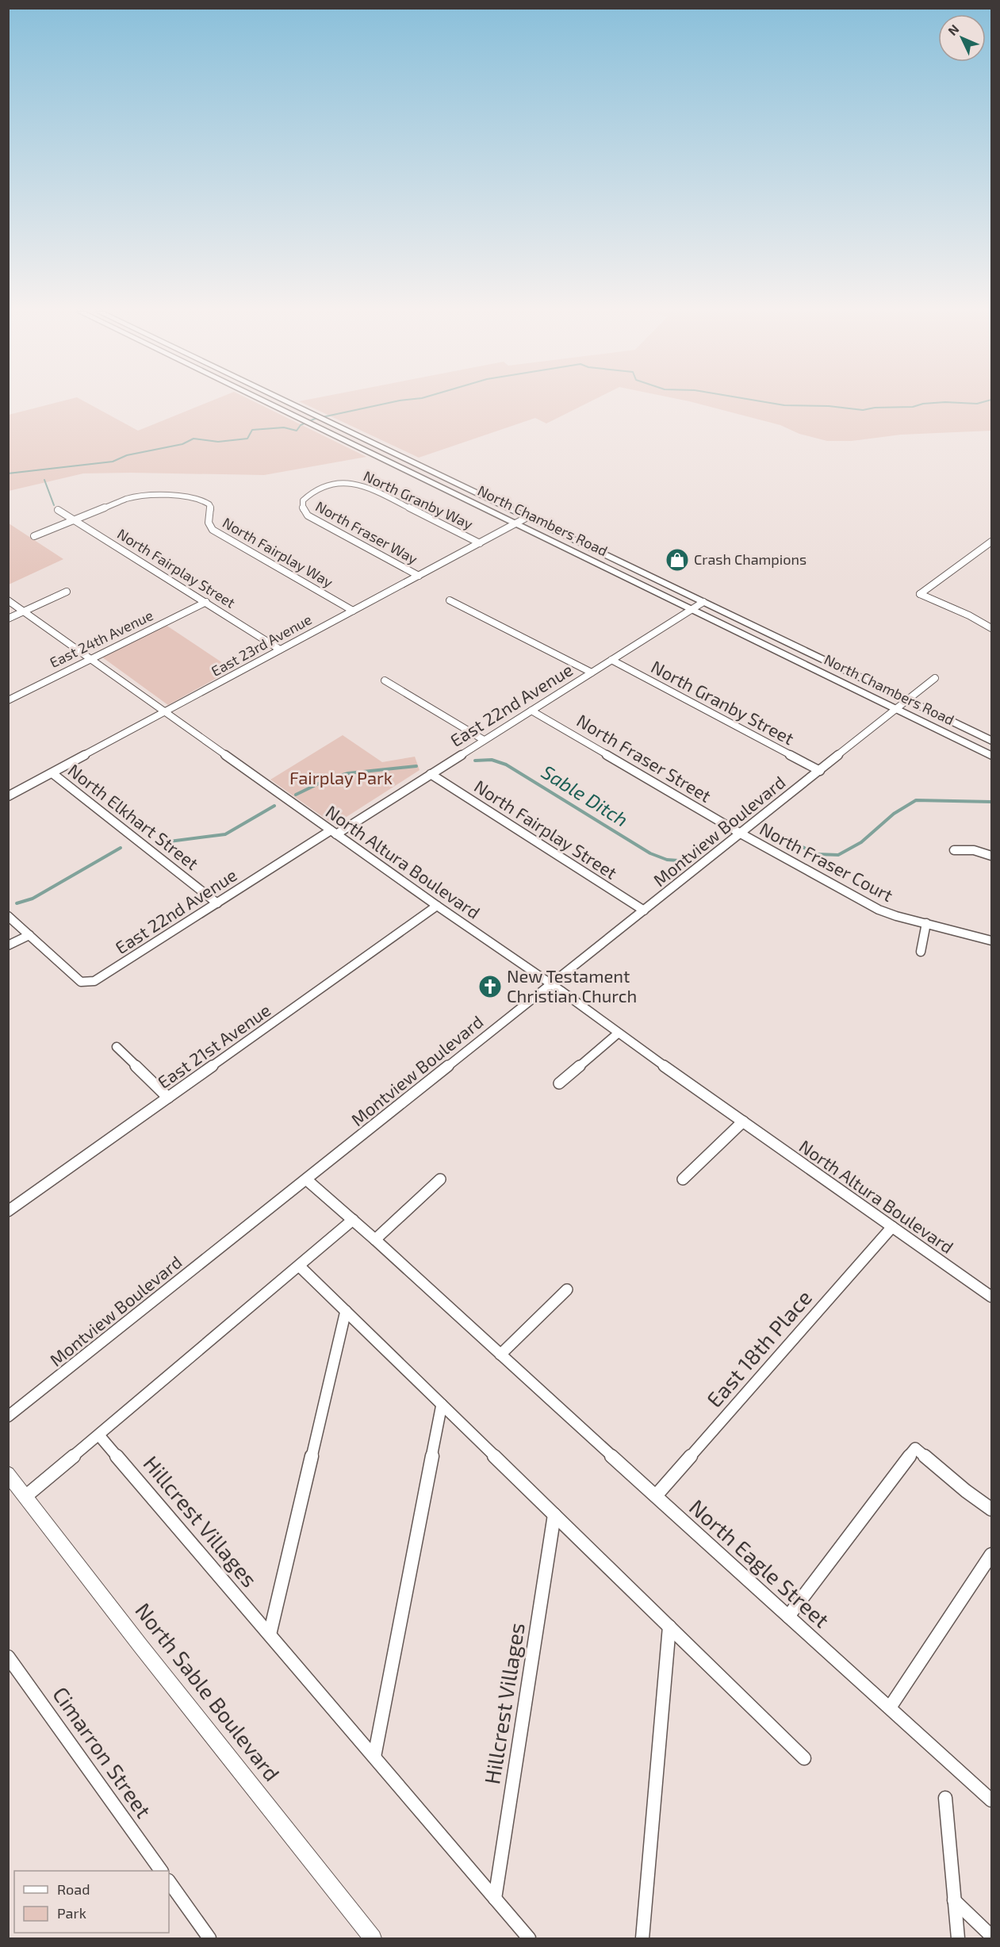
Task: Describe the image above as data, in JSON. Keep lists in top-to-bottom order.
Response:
{
  "streets": {
    "main road": ["North Chambers Road"],
    "street": [
      "North Granby Way",
      "North Fraser Way",
      "North Fairplay Way",
      "North Fairplay Street",
      "East 24th Avenue",
      "East 23rd Avenue",
      "North Granby Street",
      "East 22nd Avenue",
      "North Fraser Street",
      "North Elkhart Street",
      "Montview Boulevard",
      "North Altura Boulevard",
      "North Fraser Court",
      "East 21st Avenue",
      "East 18th Place",
      "Hillcrest Villages",
      "North Eagle Street",
      "North Sable Boulevard",
      "Cimarron Street"
    ]
  },
  "crossings": [
    ["North Granby Way", "North Fraser Way"],
    ["North Granby Way", "East 23rd Avenue"],
    ["North Chambers Road", "East 23rd Avenue"],
    ["North Chambers Road", "East 22nd Avenue"],
    ["North Chambers Road", "Montview Boulevard"],
    ["North Fraser Way", "East 23rd Avenue"],
    ["North Fairplay Way", "East 23rd Avenue"],
    ["North Fairplay Street", "East 24th Avenue"],
    ["North Fairplay Street", "East 23rd Avenue"],
    ["North Fairplay Street", "East 22nd Avenue"],
    ["North Fairplay Street", "Montview Boulevard"],
    ["East 24th Avenue", "North Altura Boulevard"],
    ["East 23rd Avenue", "North Elkhart Street"],
    ["East 23rd Avenue", "North Altura Boulevard"],
    ["North Granby Street", "East 22nd Avenue"],
    ["North Granby Street", "Montview Boulevard"],
    ["East 22nd Avenue", "North Fraser Street"],
    ["East 22nd Avenue", "North Elkhart Street"],
    ["East 22nd Avenue", "North Altura Boulevard"],
    ["North Fraser Street", "Montview Boulevard"],
    ["North Fraser Street", "North Fraser Court"],
    ["Montview Boulevard", "North Altura Boulevard"],
    ["Montview Boulevard", "North Fraser Court"],
    ["Montview Boulevard", "North Eagle Street"],
    ["North Altura Boulevard", "East 21st Avenue"],
    ["North Altura Boulevard", "East 18th Place"],
    ["East 18th Place", "North Eagle Street"]
  ],
  "water": ["Sable Ditch"],
  "parks": ["Fairplay Park"],
  "places": {
    "shop": ["Crash Champions"],
    "church": ["New Testament Christian Church"]
  },
  "legend": ["Road", "Park"],
  "north": "top left"
}
